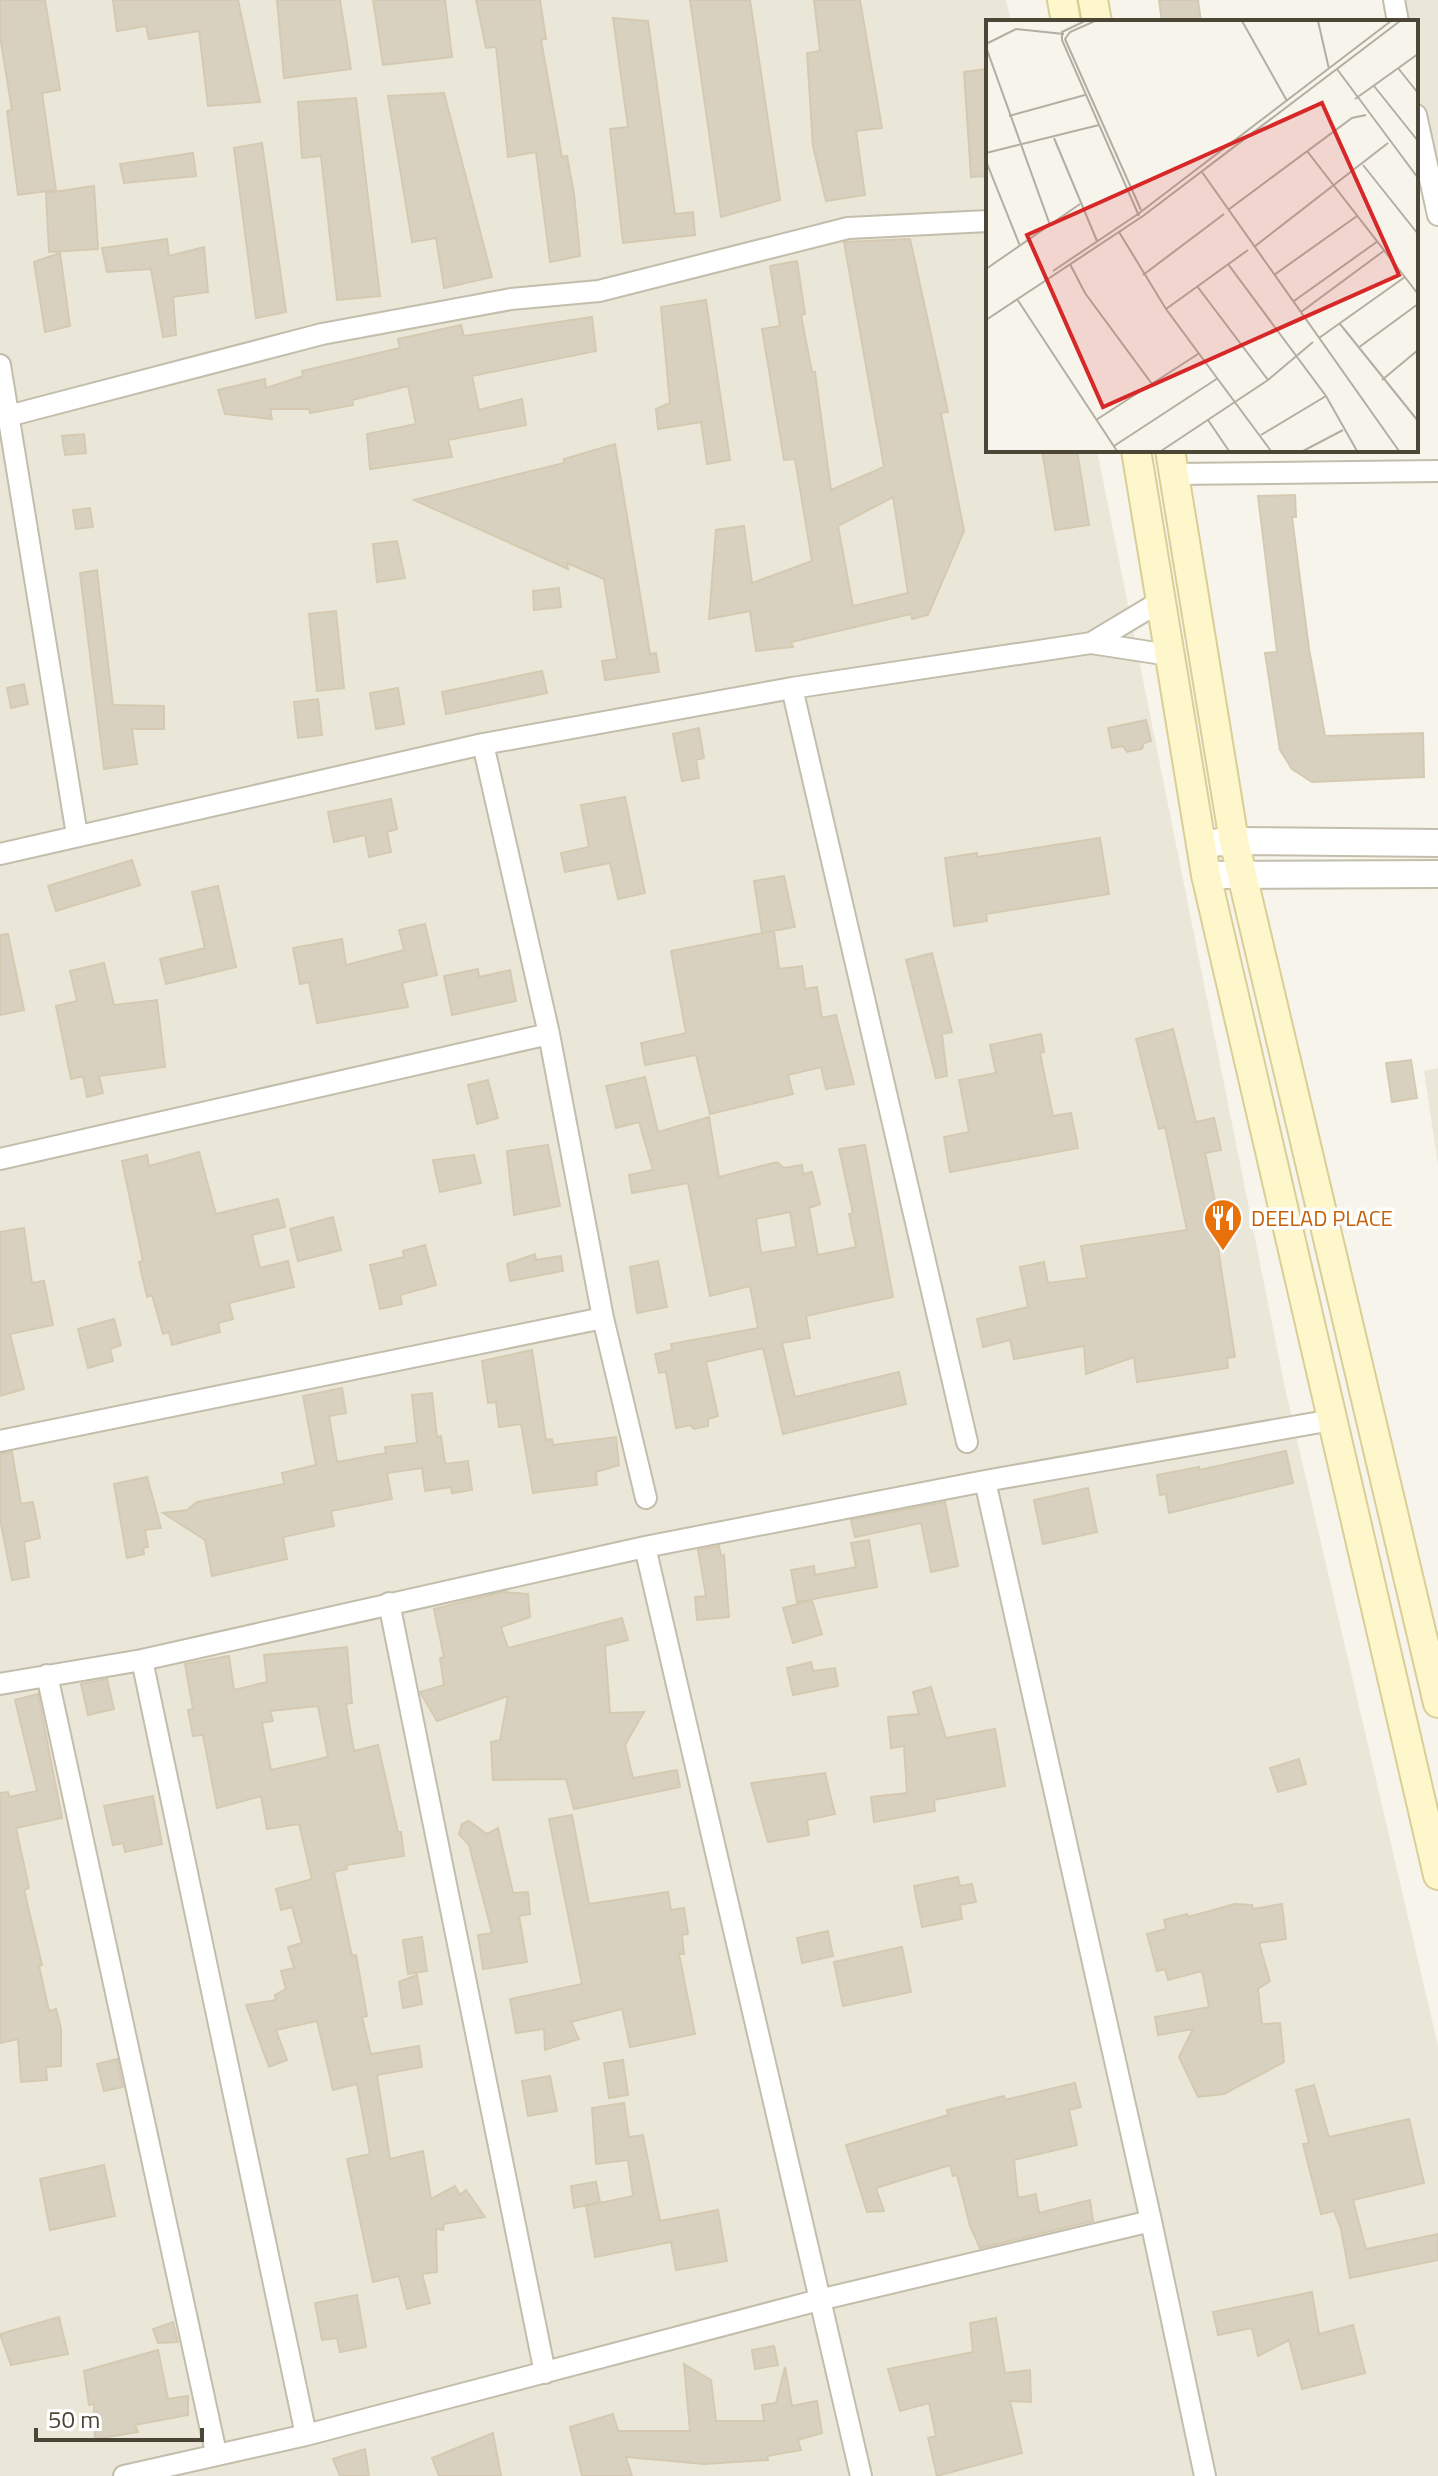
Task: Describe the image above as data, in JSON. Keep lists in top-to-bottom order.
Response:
{
  "places": {
    "restaurant": ["DEELAD PLACE"]
  },
  "scale_bar": "50 m"
}
